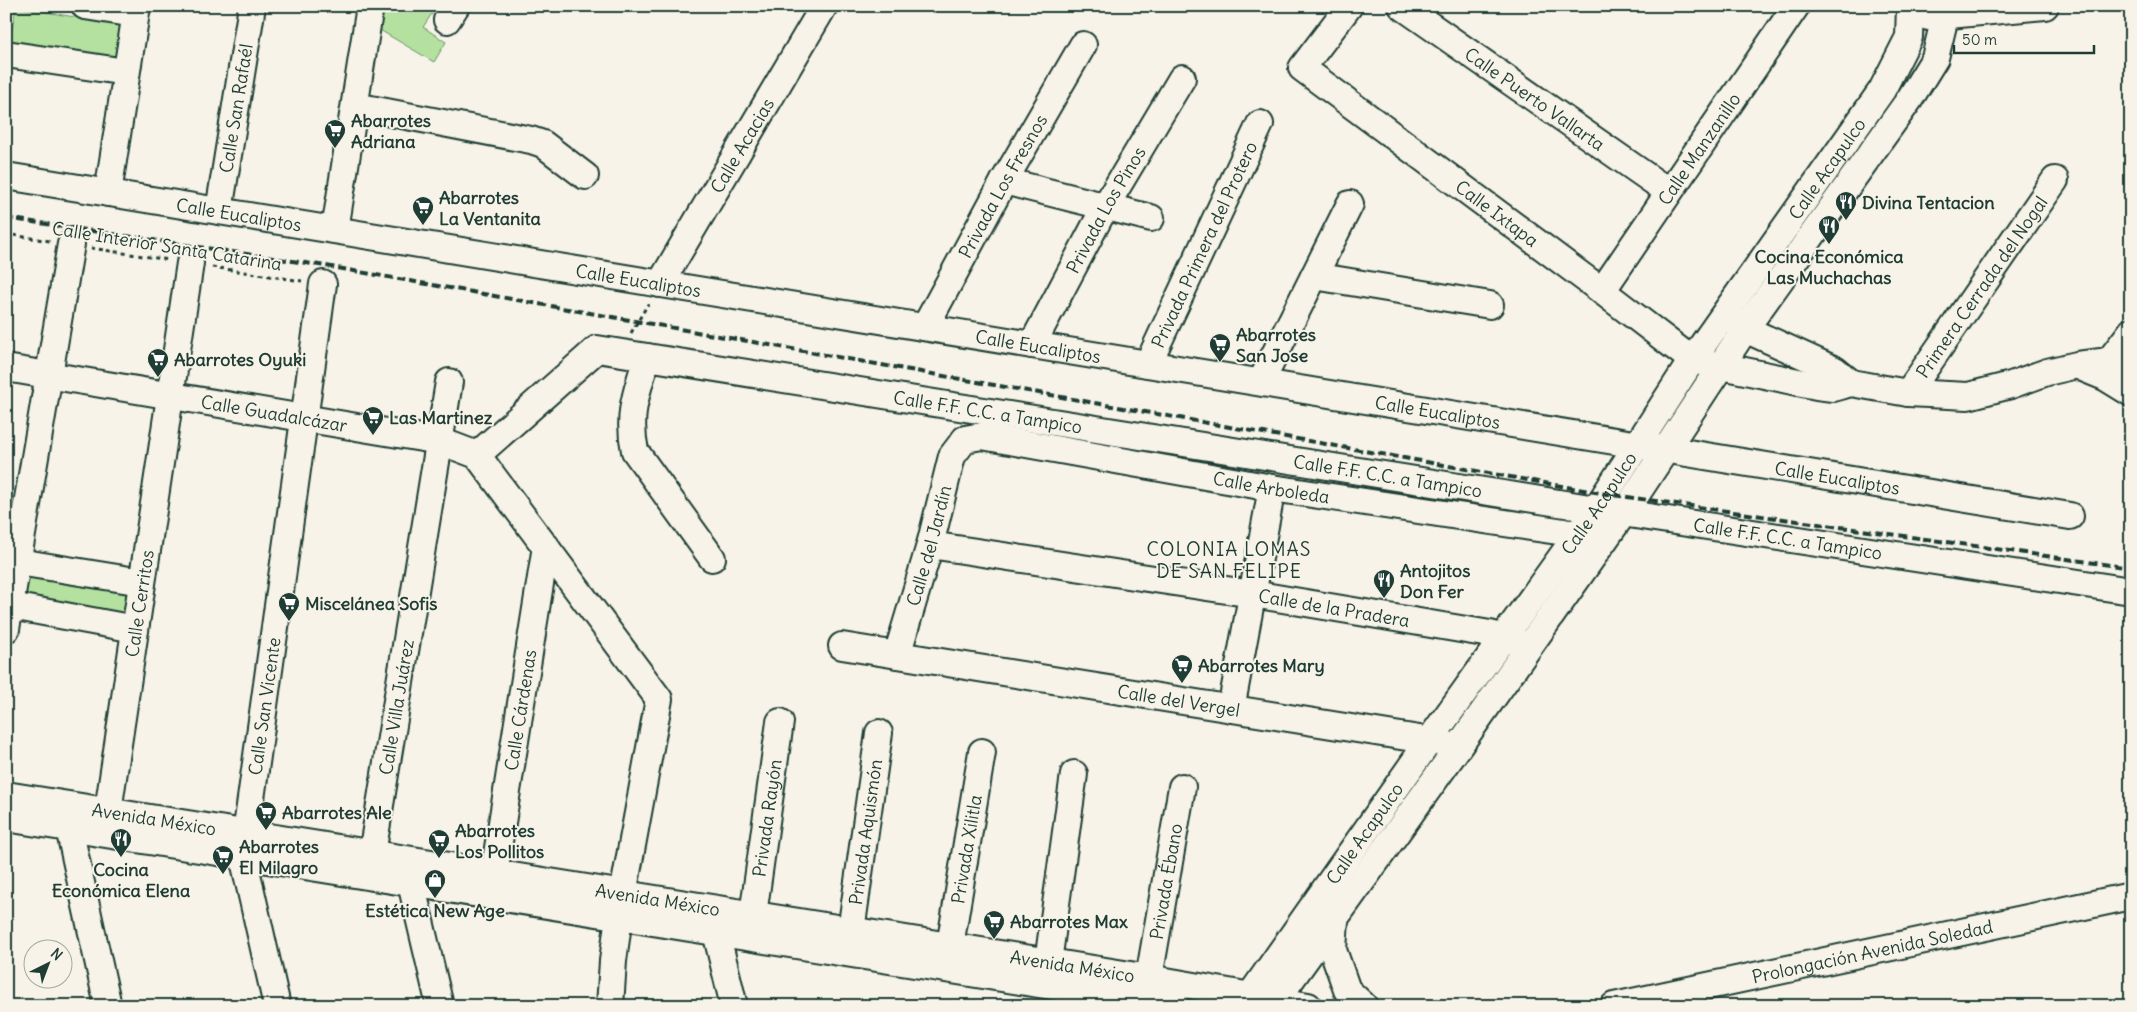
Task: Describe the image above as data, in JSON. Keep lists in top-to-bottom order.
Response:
{
  "streets": {
    "street": [
      "Calle Puerto Vallarta",
      "Calle San Rafaél",
      "Calle Acacias",
      "Calle Manzanillo",
      "Calle Acapulco",
      "Privada Los Fresnos",
      "Privada Los Pinos",
      "Calle Ixtapa",
      "Calle Eucaliptos",
      "Privada Primera del Protero",
      "Primera Cerrada del Nogal",
      "Calle F.F. C.C. a Tampico",
      "Calle Guadalcázar",
      "Calle Arboleda",
      "Calle del Jardín",
      "Calle Cerritos",
      "Calle de la Pradera",
      "Calle del Vergel",
      "Calle San Vicente",
      "Calle Villa Juárez",
      "Calle Cárdenas",
      "Avenida México",
      "Privada Rayón",
      "Privada Aquismón",
      "Privada Xilitla",
      "Privada Ébano",
      "Prolongación Avenida Soledad"
    ],
    "path": ["Calle Interior Santa Catarina"]
  },
  "crossings": [
    ["Calle Puerto Vallarta", "Calle Manzanillo"],
    ["Calle San Rafaél", "Calle Eucaliptos"],
    ["Calle Acacias", "Calle Eucaliptos"],
    ["Calle Manzanillo", "Calle Ixtapa"],
    ["Calle Acapulco", "Calle Ixtapa"],
    ["Calle Acapulco", "Calle Eucaliptos"],
    ["Calle Acapulco", "Calle F.F. C.C. a Tampico"],
    ["Calle Acapulco", "Calle Arboleda"],
    ["Calle Acapulco", "Calle de la Pradera"],
    ["Calle Acapulco", "Calle del Vergel"],
    ["Calle Acapulco", "Avenida México"],
    ["Privada Los Fresnos", "Calle Eucaliptos"],
    ["Privada Los Pinos", "Calle Eucaliptos"],
    ["Calle Eucaliptos", "Privada Primera del Protero"],
    ["Calle Interior Santa Catarina", "Calle Cerritos"],
    ["Calle Interior Santa Catarina", "Calle San Vicente"],
    ["Calle F.F. C.C. a Tampico", "Calle Guadalcázar"],
    ["Calle Guadalcázar", "Calle Cerritos"],
    ["Calle Guadalcázar", "Calle San Vicente"],
    ["Calle Guadalcázar", "Calle Villa Juárez"],
    ["Calle Arboleda", "Calle del Jardín"],
    ["Calle del Jardín", "Calle de la Pradera"],
    ["Calle del Jardín", "Calle del Vergel"],
    ["Calle Cerritos", "Avenida México"],
    ["Calle San Vicente", "Avenida México"],
    ["Calle Villa Juárez", "Avenida México"],
    ["Calle Cárdenas", "Avenida México"],
    ["Avenida México", "Privada Rayón"],
    ["Avenida México", "Privada Aquismón"],
    ["Avenida México", "Privada Xilitla"],
    ["Avenida México", "Privada Ébano"]
  ],
  "districts": ["COLONIA LOMAS DE SAN FELIPE"],
  "places": {
    "supermarket": [
      "Abarrotes Adriana",
      "Abarrotes La Ventanita",
      "Abarrotes San Jose",
      "Abarrotes Oyuki",
      "Las Martinez",
      "Miscelánea Sofis",
      "Abarrotes Mary",
      "Abarrotes Ale",
      "Abarrotes Los Pollitos",
      "Abarrotes El Milagro",
      "Abarrotes Max"
    ],
    "restaurant": [
      "Divina Tentacion",
      "Cocina Económica Las Muchachas",
      "Antojitos Don Fer",
      "Cocina Económica Elena"
    ],
    "shop": ["Estética New Age"]
  },
  "scale_bar": "50 m",
  "north": "top right"
}
